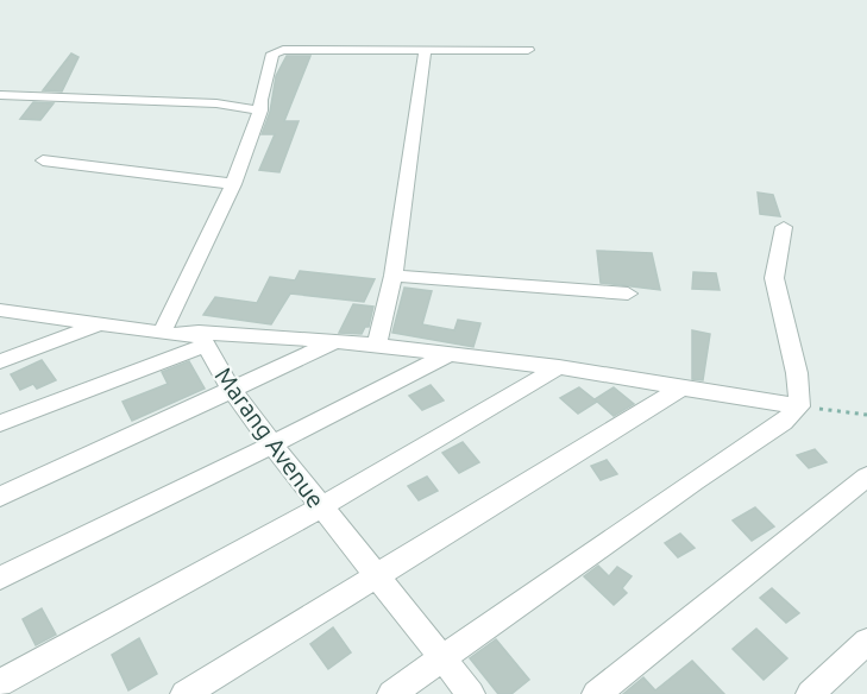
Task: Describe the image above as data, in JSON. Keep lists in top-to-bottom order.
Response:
{
  "streets": {
    "street": ["Marang Avenue"]
  }
}
